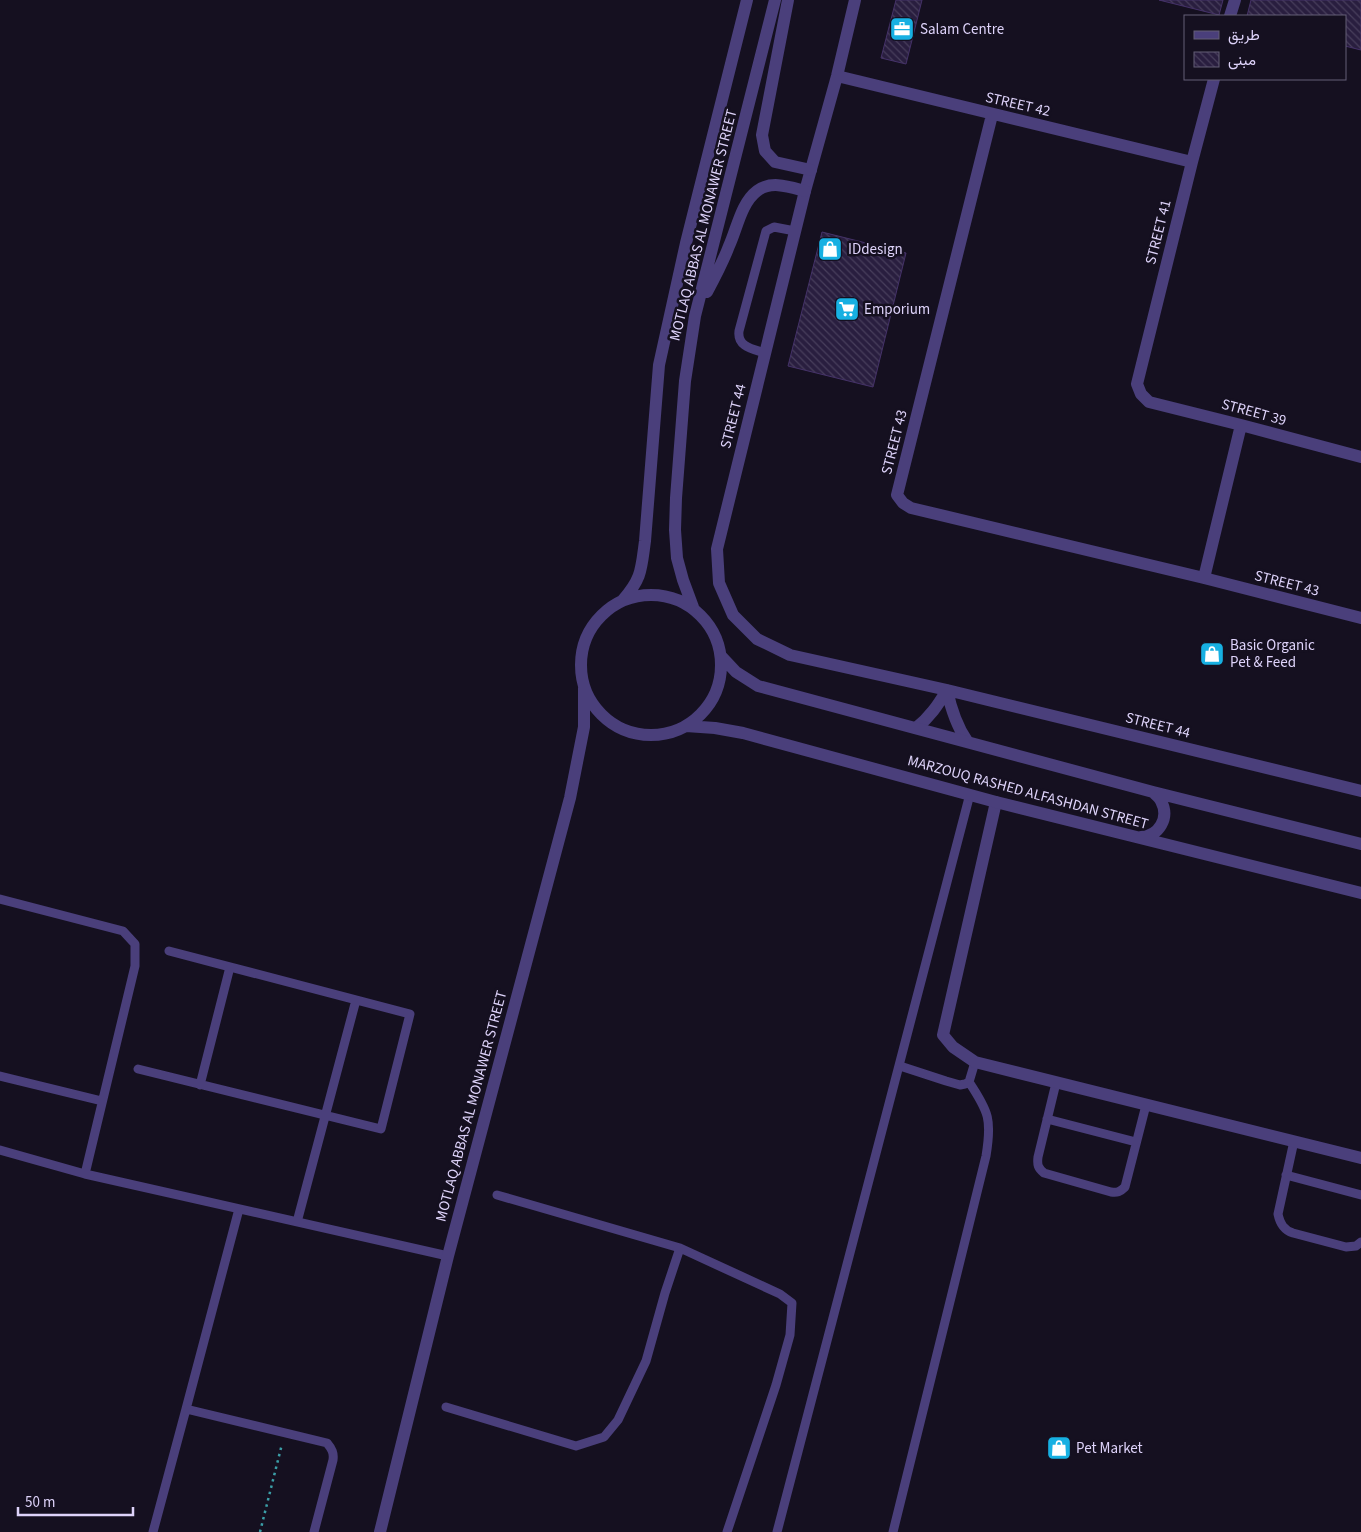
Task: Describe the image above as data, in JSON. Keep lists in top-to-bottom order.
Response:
{
  "streets": {
    "street": [
      "STREET 42",
      "MOTLAQ ABBAS AL MONAWER STREET",
      "STREET 41",
      "STREET 39",
      "STREET 44",
      "STREET 43",
      "MARZOUQ RASHED ALFASHDAN STREET"
    ]
  },
  "crossings": [
    ["STREET 42", "STREET 41"],
    ["STREET 42", "STREET 44"],
    ["STREET 42", "STREET 43"],
    ["MOTLAQ ABBAS AL MONAWER STREET", "MARZOUQ RASHED ALFASHDAN STREET"],
    ["STREET 41", "STREET 39"]
  ],
  "places": {
    "office": ["Salam Centre"],
    "shop": ["IDdesign", "Basic Organic Pet & Feed", "Pet Market"],
    "supermarket": ["Emporium"]
  },
  "legend": ["طريق", "مبنى"],
  "scale_bar": "50 m"
}
